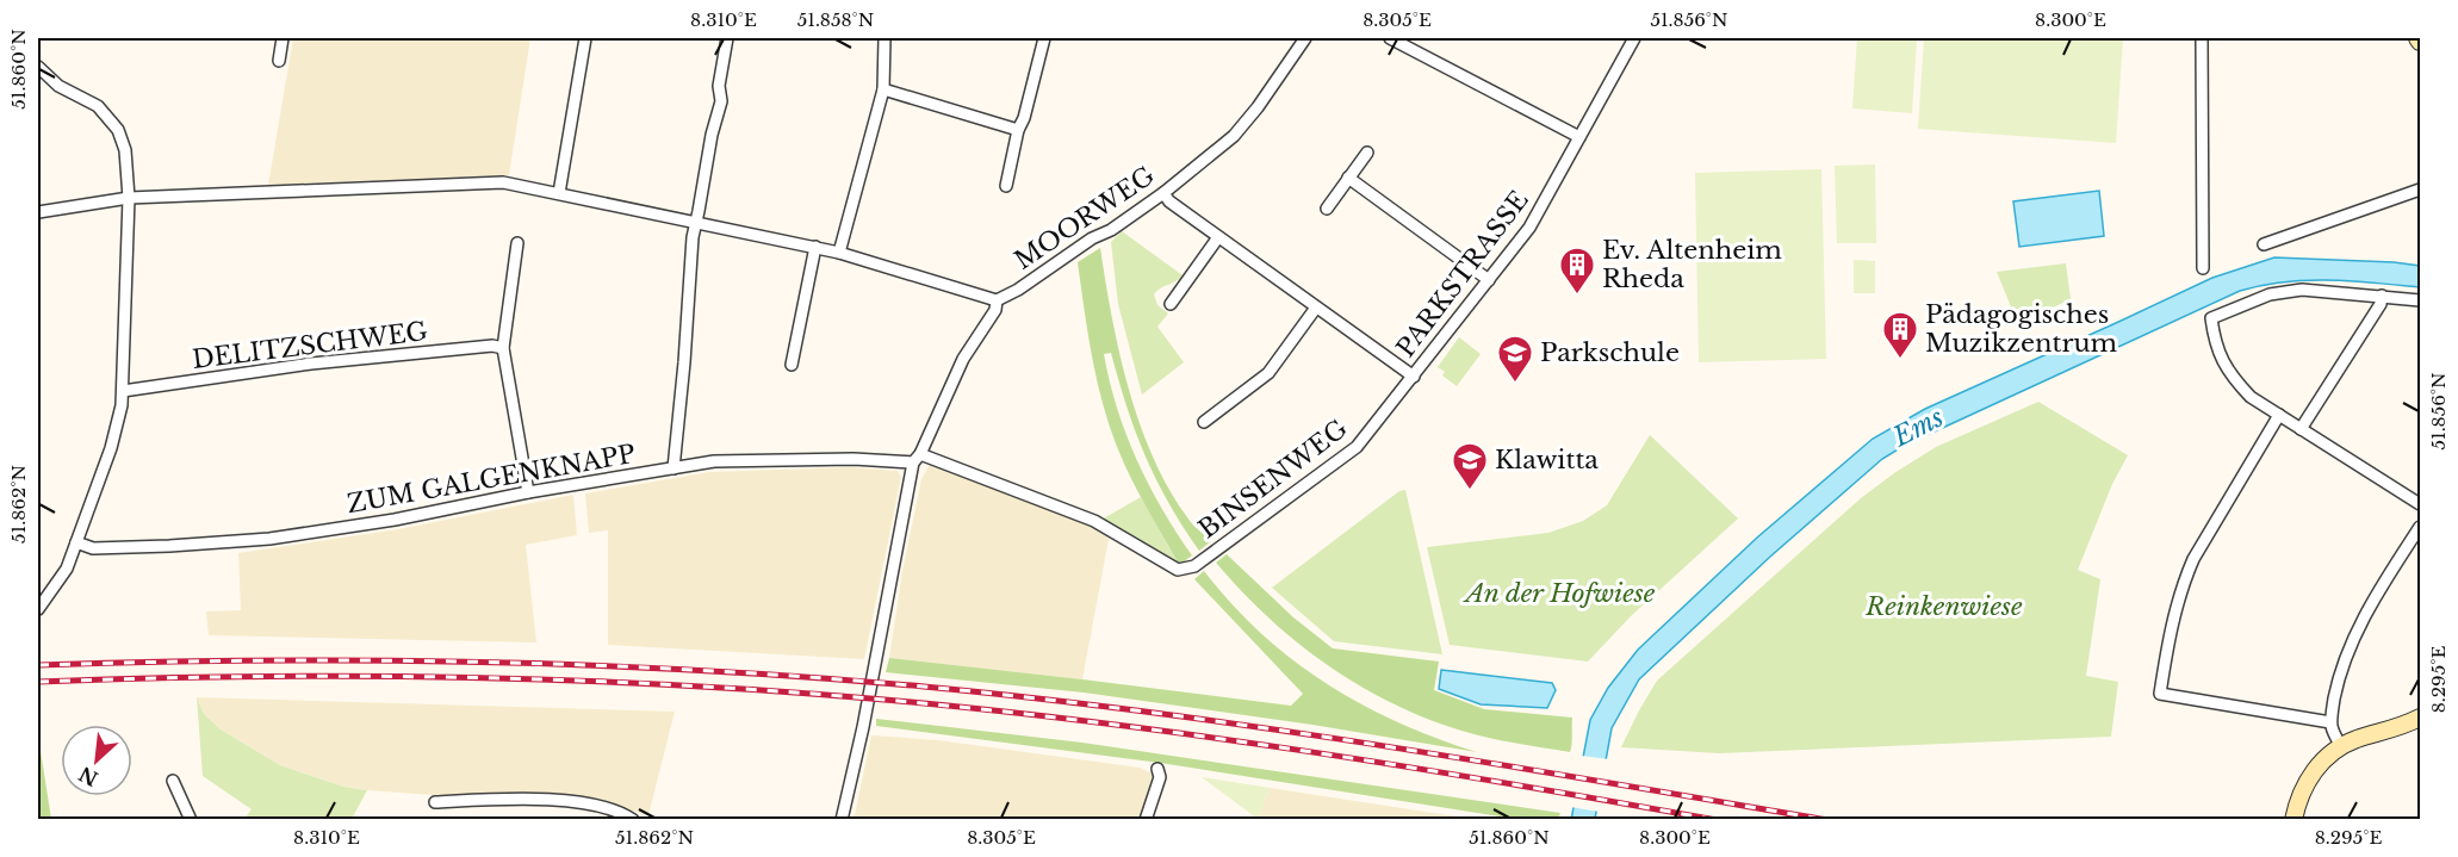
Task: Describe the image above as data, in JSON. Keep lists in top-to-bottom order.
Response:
{
  "streets": {
    "street": [
      "MOORWEG",
      "PARKSTRASSE",
      "DELITZSCHWEG",
      "ZUM GALGENKNAPP",
      "BINSENWEG"
    ]
  },
  "crossings": [
    ["MOORWEG", "PARKSTRASSE"],
    ["PARKSTRASSE", "BINSENWEG"],
    ["ZUM GALGENKNAPP", "BINSENWEG"]
  ],
  "water": ["Ems"],
  "parks": ["An der Hofwiese", "Reinkenwiese"],
  "places": {
    "building": ["Ev. Altenheim Rheda", "Pädagogisches Muzikzentrum"],
    "school or university": ["Parkschule", "Klawitta"]
  },
  "north": "bottom left",
  "coordinates": [
    "8.310°E",
    "51.858°N",
    "8.305°E",
    "51.856°N",
    "8.300°E",
    "51.860°N",
    "51.862°N",
    "8.295°E"
  ]
}
